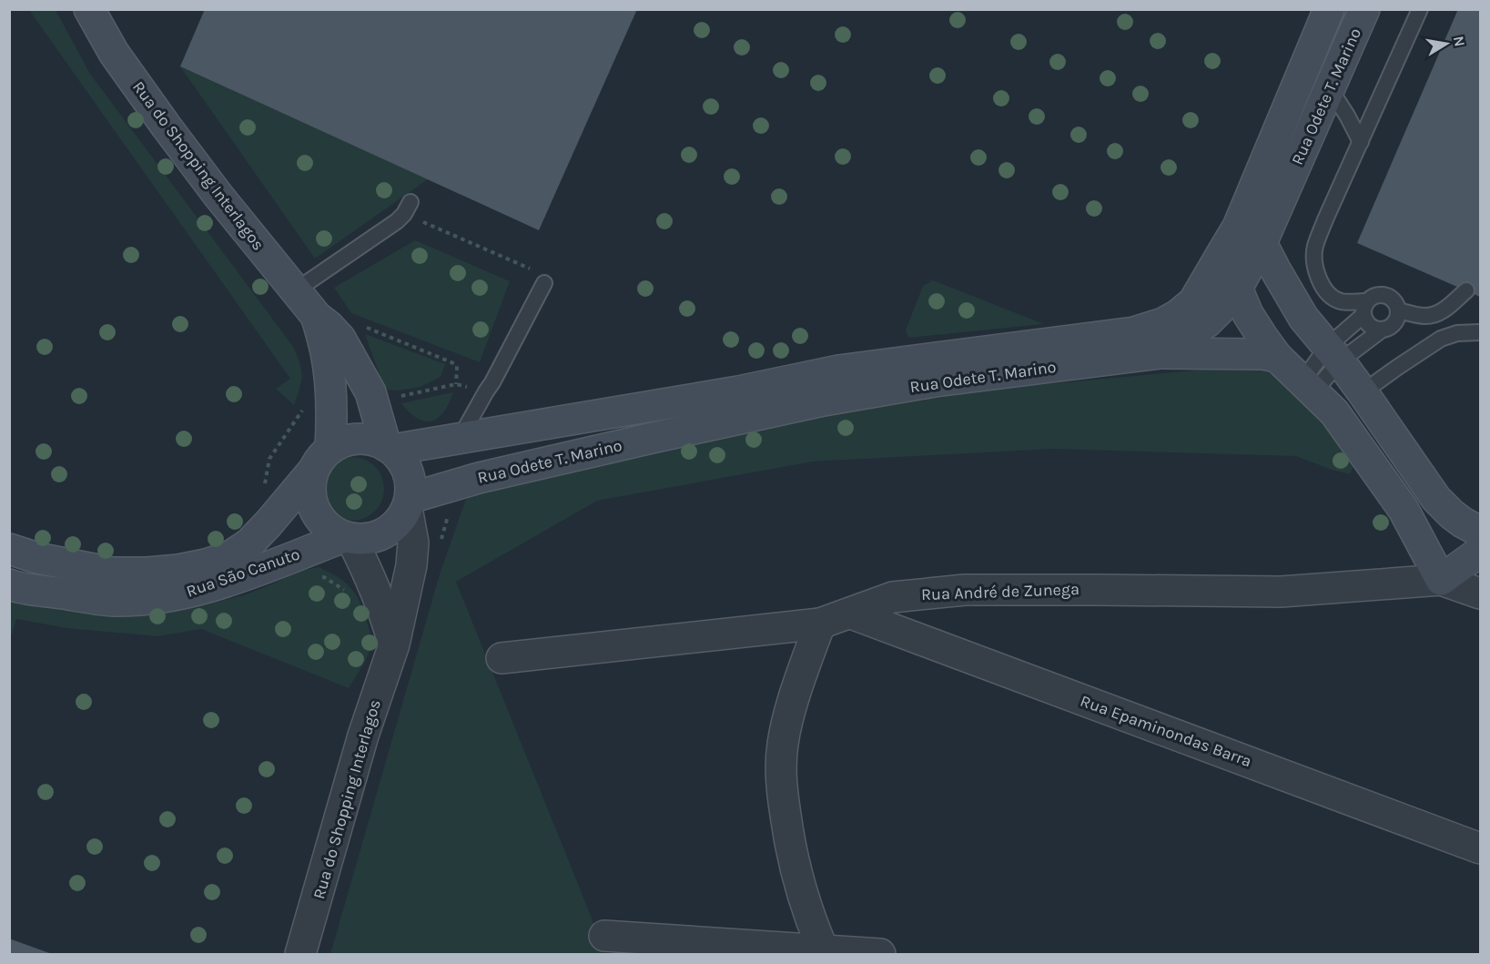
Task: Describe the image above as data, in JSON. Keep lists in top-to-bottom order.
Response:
{
  "streets": {
    "street": [
      "Rua Odete T. Marino",
      "Rua do Shopping Interlagos",
      "Rua São Canuto",
      "Rua André de Zunega",
      "Rua Epaminondas Barra"
    ]
  },
  "crossings": [
    ["Rua Odete T. Marino", "Rua do Shopping Interlagos"],
    ["Rua Odete T. Marino", "Rua São Canuto"],
    ["Rua do Shopping Interlagos", "Rua São Canuto"],
    ["Rua André de Zunega", "Rua Epaminondas Barra"]
  ],
  "north": "right"
}
